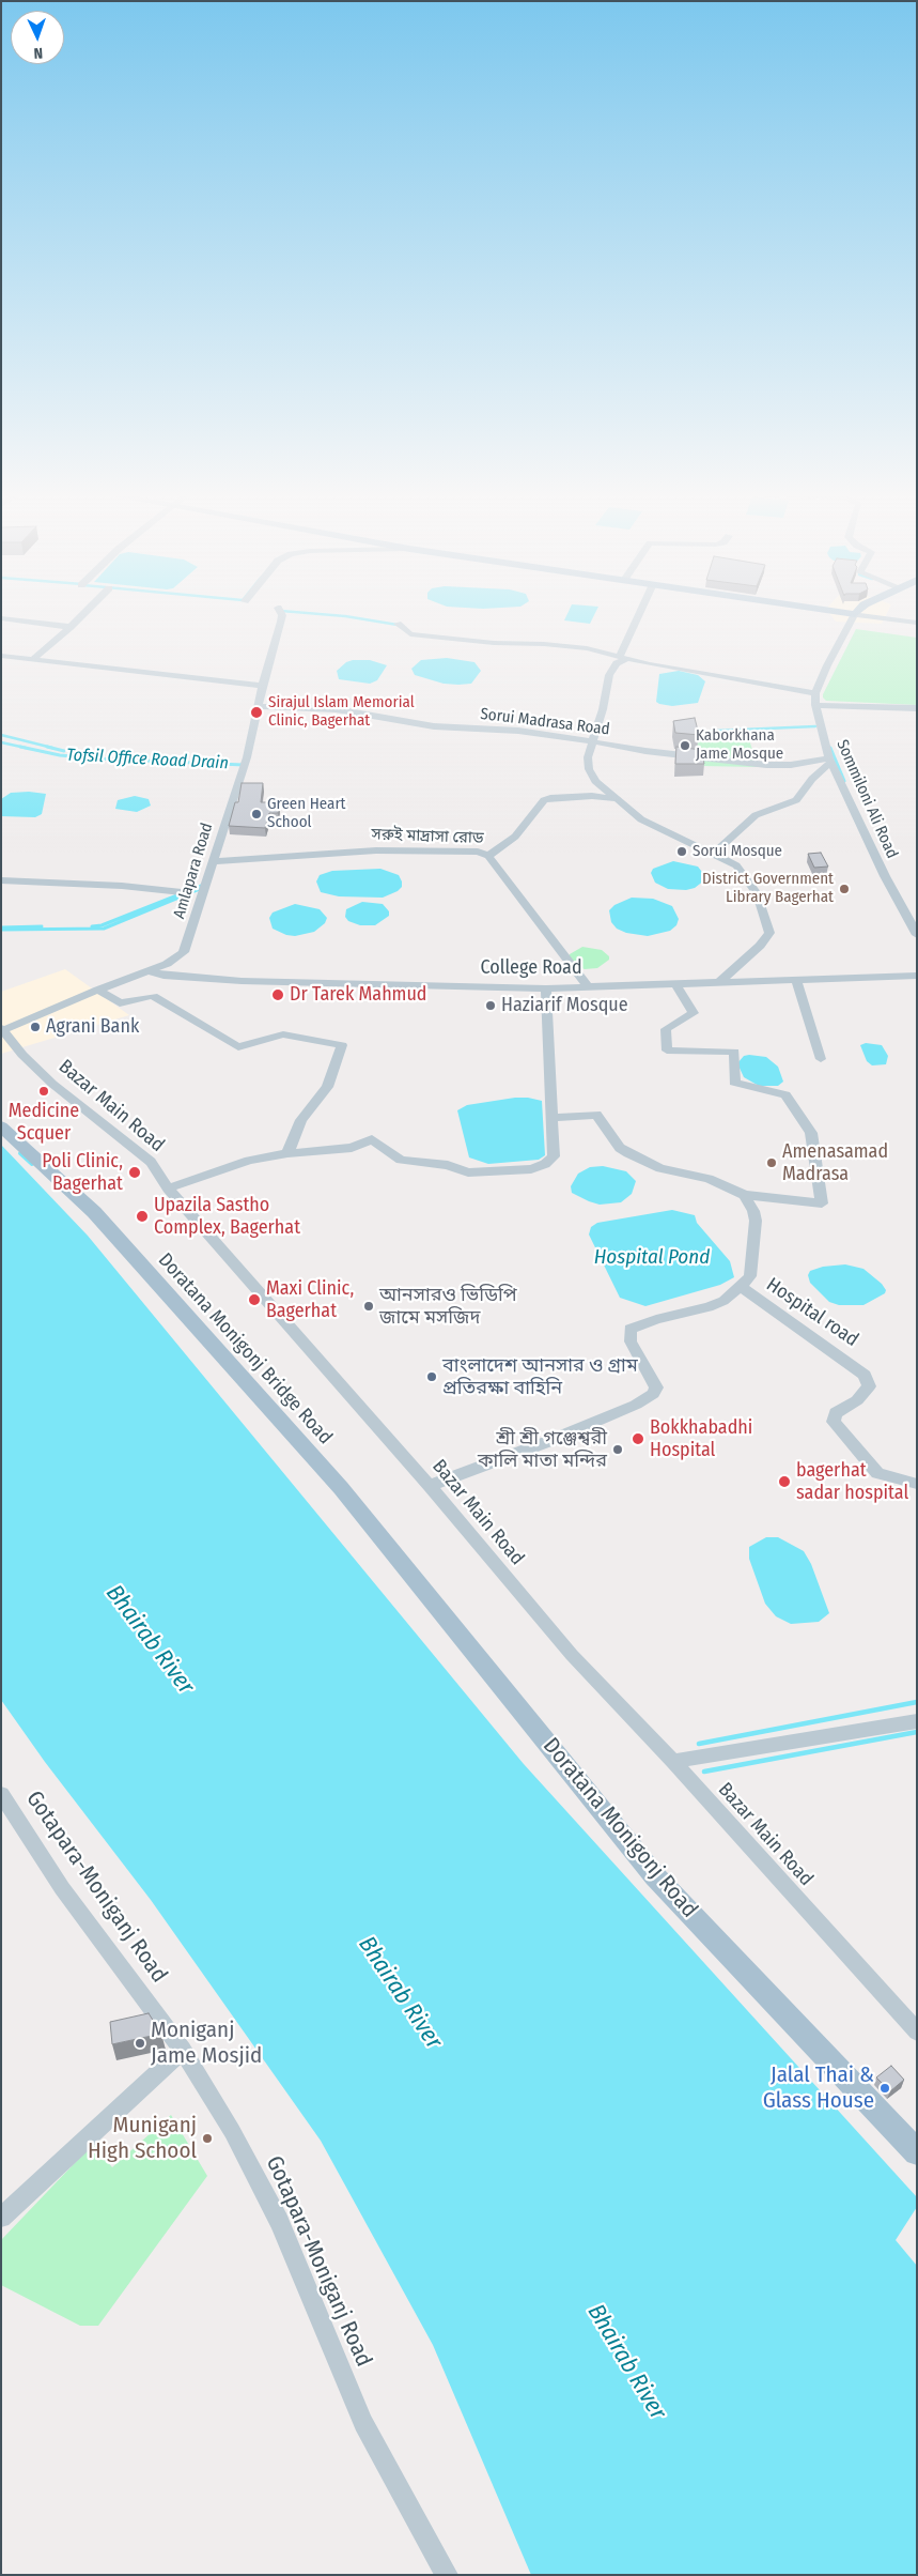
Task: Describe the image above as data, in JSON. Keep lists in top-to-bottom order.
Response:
{
  "streets": {
    "main road": ["Doratana Monigonj Bridge Road", "Doratana Monigonj Road"],
    "street": [
      "Sorui Madrasa Road",
      "Sommiloni Ali Road",
      "সরুই মাদ্রাসা রোড",
      "Amlapara Road",
      "College Road",
      "Bazar Main Road",
      "Hospital road",
      "Gotapara-Moniganj Road"
    ]
  },
  "crossings": [
    ["Sorui Madrasa Road", "Sommiloni Ali Road"],
    ["Sorui Madrasa Road", "Amlapara Road"],
    ["সরুই মাদ্রাসা রোড", "Amlapara Road"],
    ["Amlapara Road", "College Road"],
    ["Amlapara Road", "Bazar Main Road"],
    ["Bazar Main Road", "Hospital road"],
    ["Doratana Monigonj Bridge Road", "Doratana Monigonj Road"]
  ],
  "water": ["Tofsil Office Road Drain", "Hospital Pond", "Bhairab River"],
  "places": [
    "Sirajul Islam Memorial Clinic, Bagerhat",
    "Kaborkhana Jame Mosque",
    "Green Heart School",
    "Sorui Mosque",
    "District Government Library Bagerhat",
    "Dr Tarek Mahmud",
    "Haziarif Mosque",
    "Agrani Bank",
    "Medicine Scquer",
    "Amenasamad Madrasa",
    "Poli Clinic, Bagerhat",
    "Upazila Sastho Complex, Bagerhat",
    "Maxi Clinic, Bagerhat",
    "আনসারও ভিডিপি জামে মসজিদ",
    "বাংলাদেশ আনসার ও গ্রাম প্রতিরক্ষা বাহিনি",
    "Bokkhabadhi Hospital",
    "শ্রী শ্রী গঞ্জেশ্বরী কালি মাতা মন্দির",
    "bagerhat sadar hospital",
    "Moniganj Jame Mosjid",
    "Jalal Thai & Glass House",
    "Muniganj High School"
  ],
  "north": "bottom"
}
